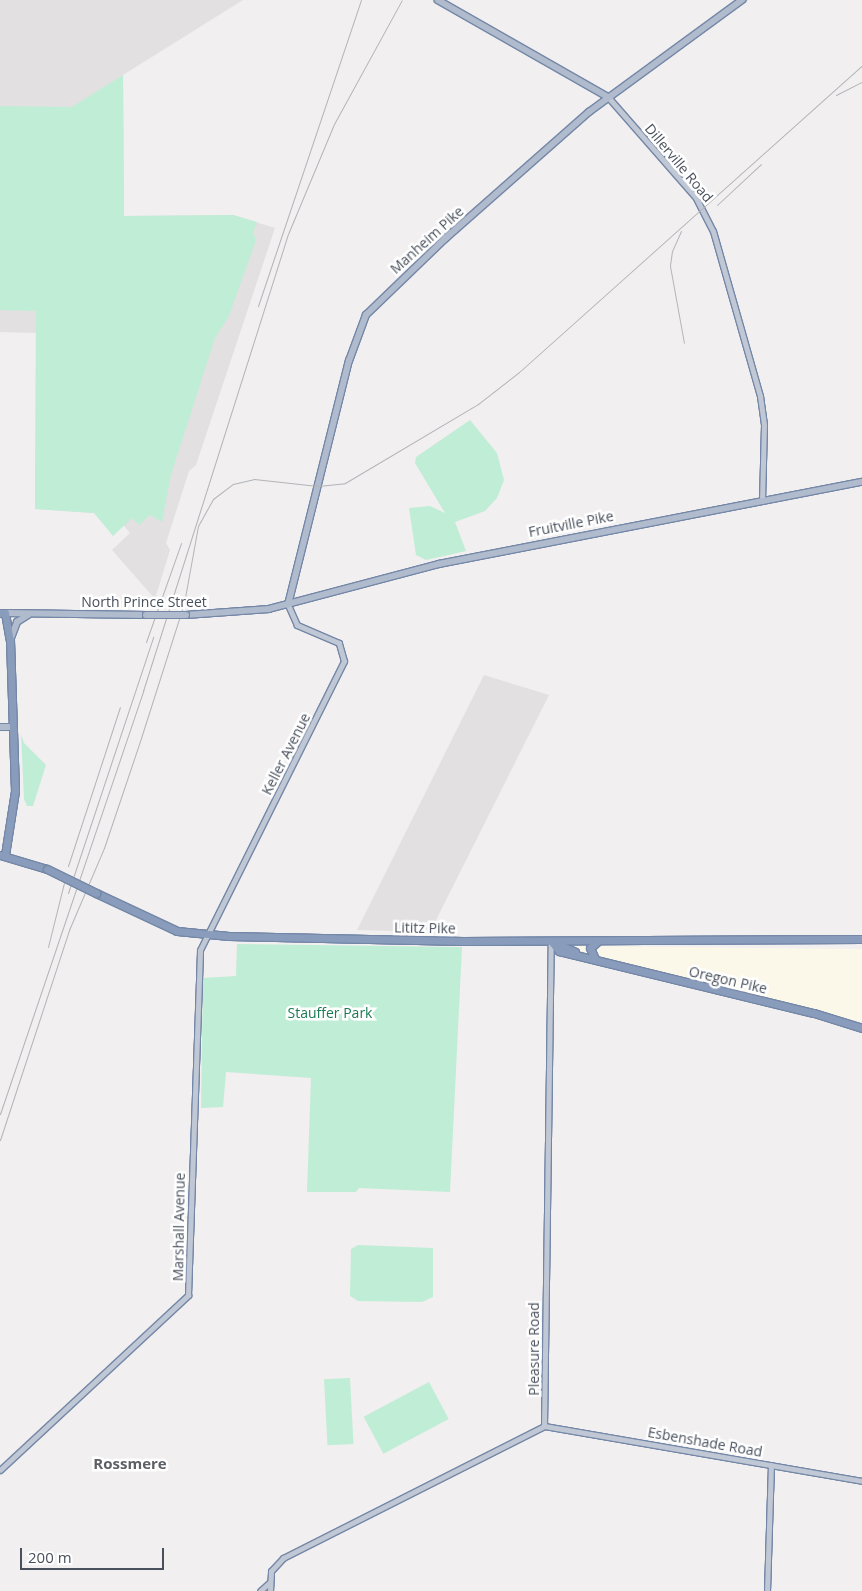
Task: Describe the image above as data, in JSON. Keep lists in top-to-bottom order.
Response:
{
  "streets": {
    "highway": ["Lititz Pike", "Oregon Pike"],
    "main road": [
      "Dillerville Road",
      "Manheim Pike",
      "Fruitville Pike",
      "North Prince Street"
    ],
    "street": [
      "Keller Avenue",
      "Marshall Avenue",
      "Pleasure Road",
      "Esbenshade Road"
    ]
  },
  "crossings": [
    ["Dillerville Road", "Manheim Pike"],
    ["Dillerville Road", "Fruitville Pike"],
    ["Manheim Pike", "Fruitville Pike"],
    ["Manheim Pike", "North Prince Street"],
    ["Manheim Pike", "Keller Avenue"],
    ["Fruitville Pike", "North Prince Street"],
    ["Fruitville Pike", "Keller Avenue"],
    ["North Prince Street", "Keller Avenue"],
    ["Keller Avenue", "Lititz Pike"],
    ["Keller Avenue", "Marshall Avenue"],
    ["Lititz Pike", "Oregon Pike"],
    ["Lititz Pike", "Marshall Avenue"],
    ["Lititz Pike", "Pleasure Road"],
    ["Oregon Pike", "Pleasure Road"],
    ["Pleasure Road", "Esbenshade Road"]
  ],
  "districts": ["Rossmere"],
  "parks": ["Stauffer Park"],
  "scale_bar": "200 m"
}
